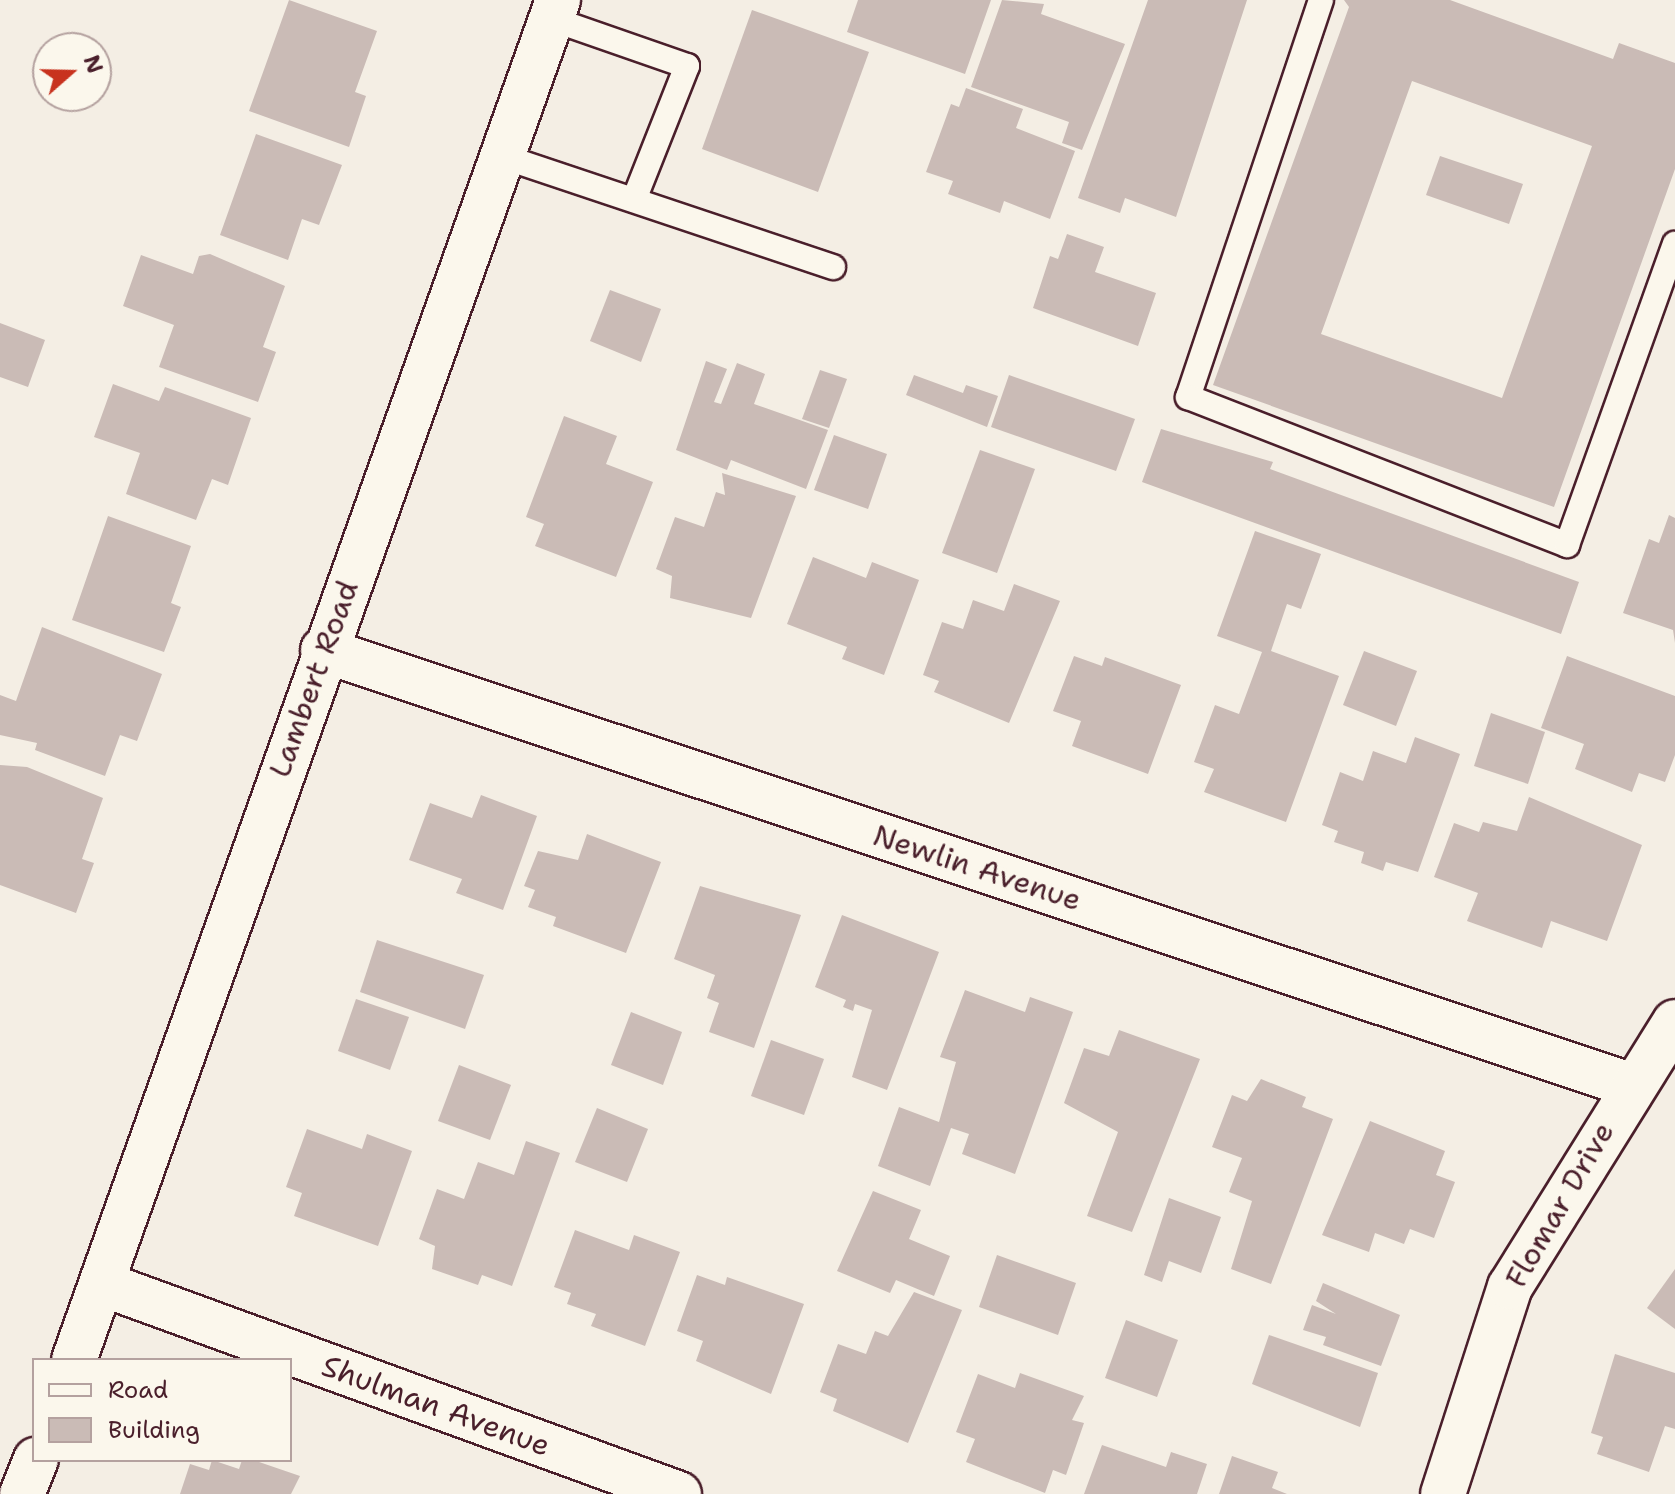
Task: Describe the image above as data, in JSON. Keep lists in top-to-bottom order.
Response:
{
  "streets": {
    "street": [
      "Lambert Road",
      "Newlin Avenue",
      "Flomar Drive",
      "Shulman Avenue"
    ]
  },
  "crossings": [
    ["Lambert Road", "Newlin Avenue"],
    ["Lambert Road", "Shulman Avenue"],
    ["Newlin Avenue", "Flomar Drive"]
  ],
  "legend": ["Road", "Building"],
  "north": "right"
}
